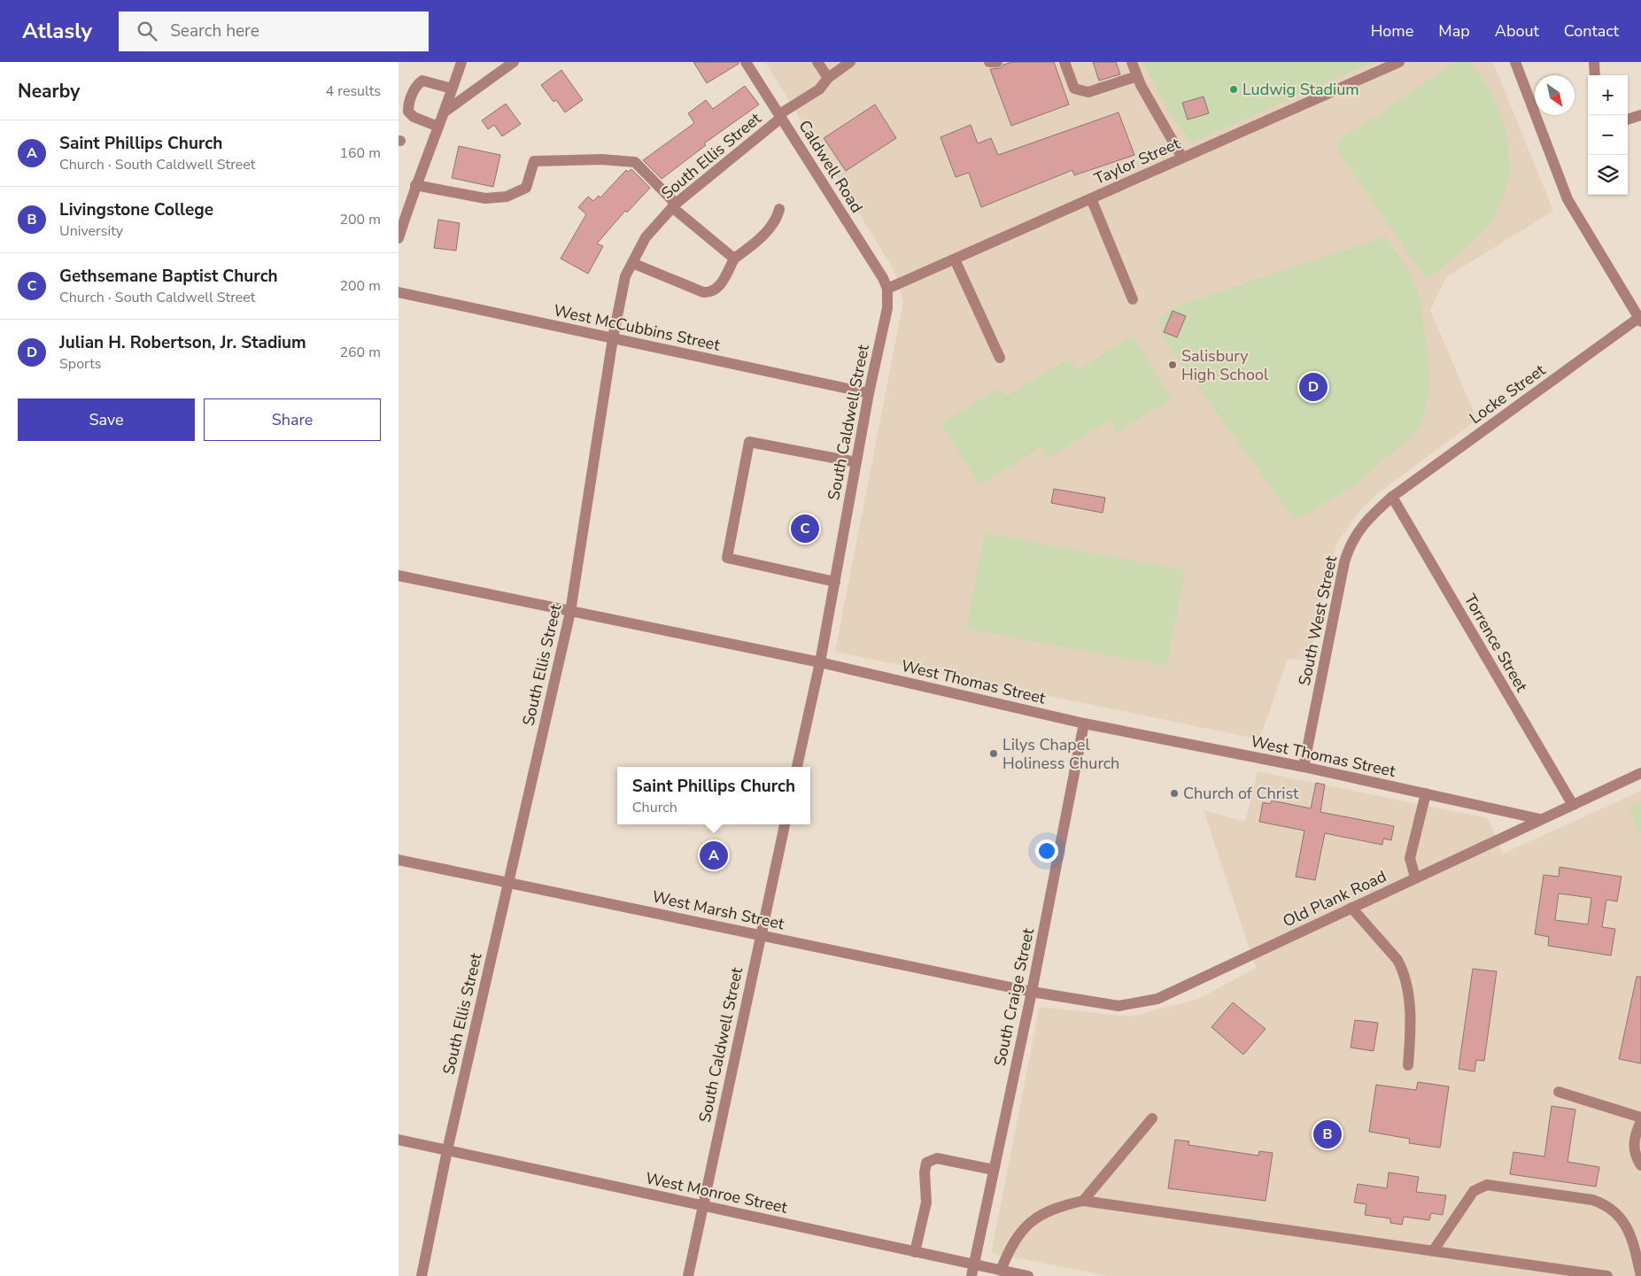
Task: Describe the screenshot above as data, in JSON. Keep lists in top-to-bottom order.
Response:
{
  "streets": {
    "street": [
      "South Ellis Street",
      "Taylor Street",
      "Caldwell Road",
      "West McCubbins Street",
      "Locke Street",
      "South Caldwell Street",
      "South West Street",
      "Torrence Street",
      "West Thomas Street",
      "Old Plank Road",
      "West Marsh Street",
      "South Craige Street",
      "West Monroe Street"
    ]
  },
  "crossings": [
    ["South Ellis Street", "Caldwell Road"],
    ["South Ellis Street", "West McCubbins Street"],
    ["South Ellis Street", "West Thomas Street"],
    ["South Ellis Street", "West Marsh Street"],
    ["South Ellis Street", "West Monroe Street"],
    ["Taylor Street", "Caldwell Road"],
    ["Taylor Street", "South Caldwell Street"],
    ["Caldwell Road", "South Caldwell Street"],
    ["West McCubbins Street", "South Caldwell Street"],
    ["Locke Street", "South West Street"],
    ["Locke Street", "Torrence Street"],
    ["South Caldwell Street", "West Thomas Street"],
    ["South Caldwell Street", "West Marsh Street"],
    ["South Caldwell Street", "West Monroe Street"],
    ["South West Street", "Torrence Street"],
    ["South West Street", "West Thomas Street"],
    ["Torrence Street", "Old Plank Road"],
    ["West Thomas Street", "Old Plank Road"],
    ["West Thomas Street", "South Craige Street"],
    ["Old Plank Road", "West Marsh Street"],
    ["Old Plank Road", "South Craige Street"],
    ["West Marsh Street", "South Craige Street"],
    ["South Craige Street", "West Monroe Street"]
  ],
  "places": [
    "Ludwig Stadium",
    "Salisbury High School",
    "Lilys Chapel Holiness Church",
    "Church of Christ"
  ],
  "north": "bottom right",
  "page": {
    "header": "Atlasly",
    "search": "Search here",
    "nav": [
      "Home",
      "Map",
      "About",
      "Contact"
    ],
    "heading": ["Nearby", "4 results"],
    "map_buttons": ["+", "−"],
    "list": [
      {
        "mark": "A",
        "name": "Saint Phillips Church",
        "note": "Church · South Caldwell Street",
        "value": "160 m"
      },
      {
        "mark": "B",
        "name": "Livingstone College",
        "note": "University",
        "value": "200 m"
      },
      {
        "mark": "C",
        "name": "Gethsemane Baptist Church",
        "note": "Church · South Caldwell Street",
        "value": "200 m"
      },
      {
        "mark": "D",
        "name": "Julian H. Robertson, Jr. Stadium",
        "note": "Sports",
        "value": "260 m"
      }
    ],
    "pins": [
      "D",
      "C",
      "A",
      "B"
    ],
    "buttons": ["Save", "Share"],
    "popup": ["Saint Phillips Church", "Church"]
  }
}
